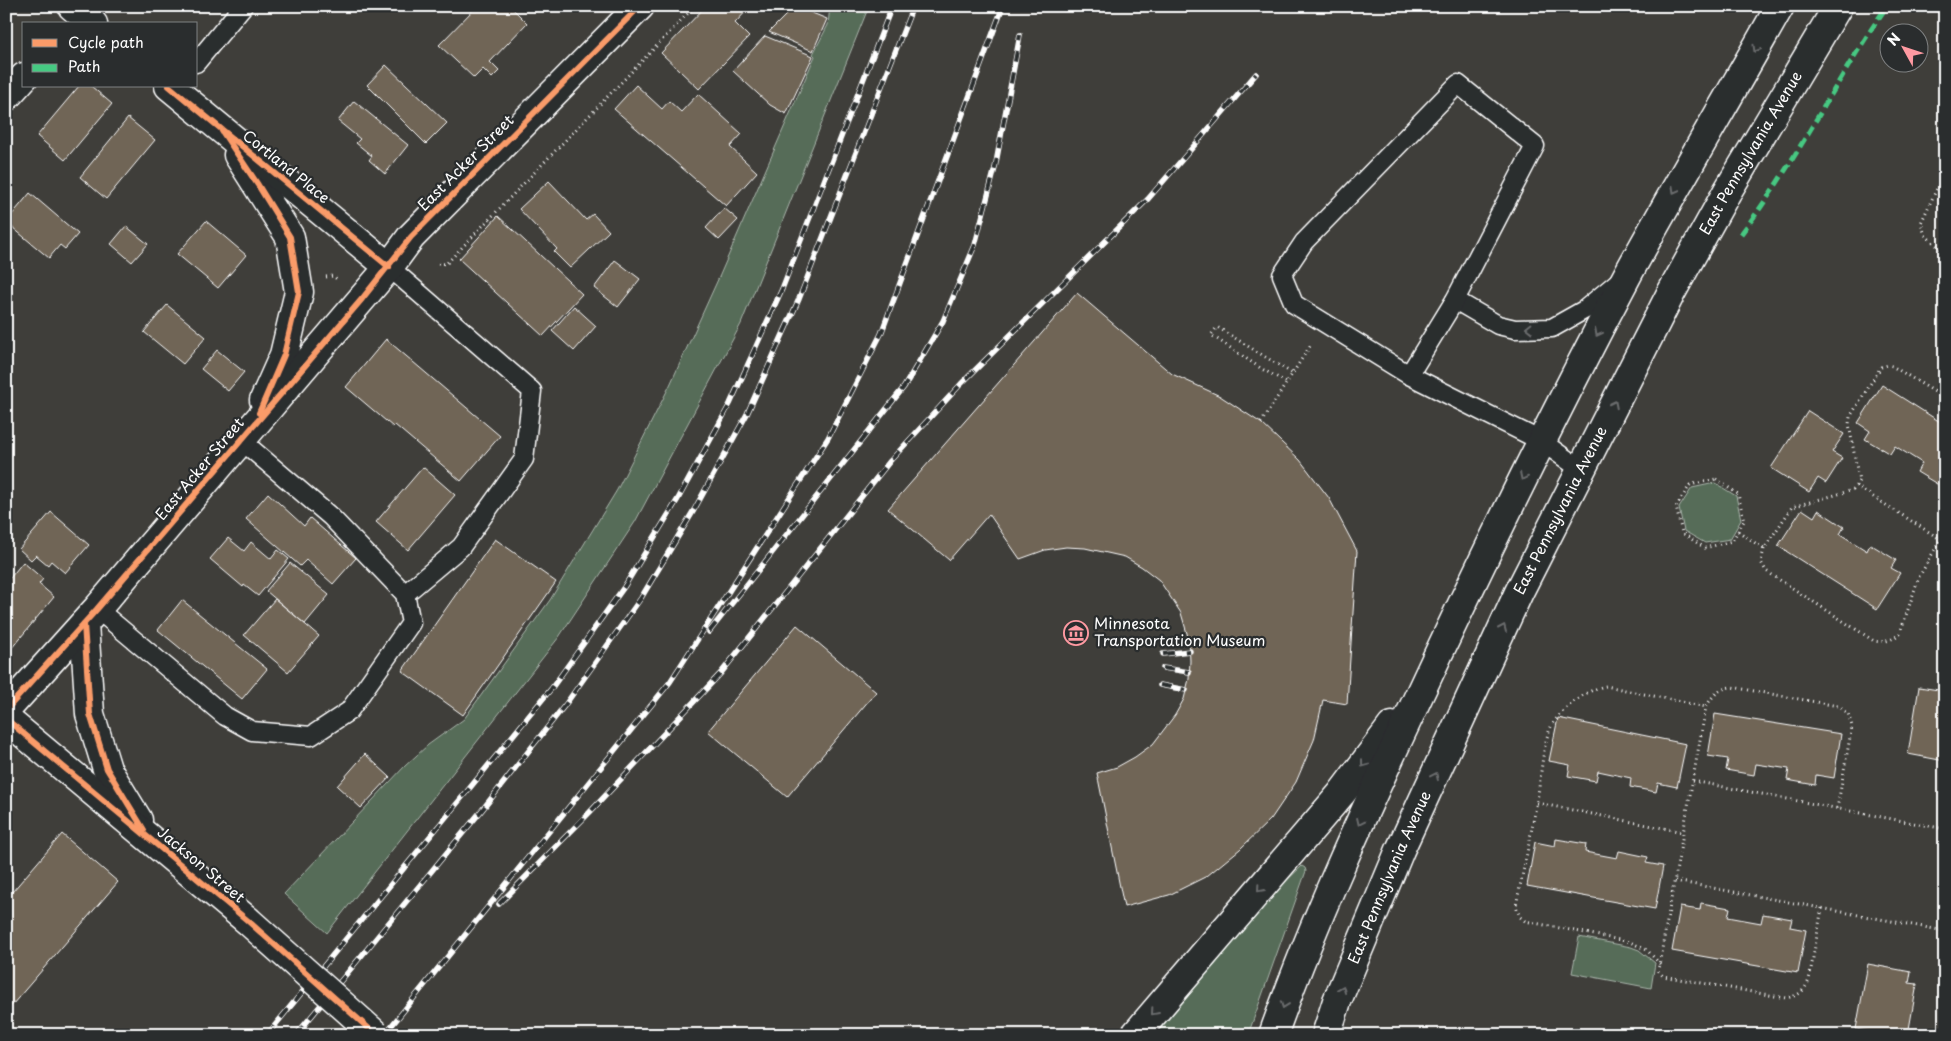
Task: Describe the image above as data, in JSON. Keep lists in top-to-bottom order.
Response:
{
  "streets": {
    "main road": [
      "East Pennsylvania Avenue",
      "East Acker Street",
      "Cortland Place",
      "Jackson Street"
    ]
  },
  "crossings": [
    ["East Acker Street", "Cortland Place"]
  ],
  "places": {
    "museum": ["Minnesota Transportation Museum"]
  },
  "legend": ["Cycle path", "Path"],
  "north": "top left"
}
